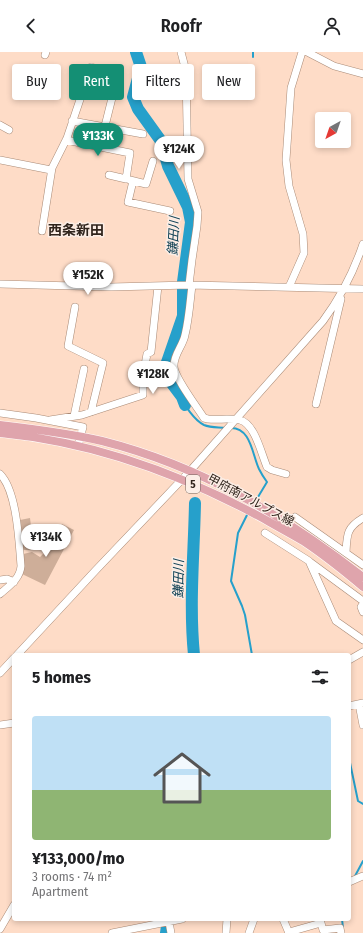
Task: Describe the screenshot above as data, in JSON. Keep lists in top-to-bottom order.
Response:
{
  "streets": {
    "main road": ["5", "甲府南アルプス線"]
  },
  "districts": ["西条新田"],
  "water": ["鎌田川"],
  "north": "bottom left",
  "page": {
    "header": "Roofr",
    "chip": [
      "Buy",
      "Rent",
      "Filters",
      "New"
    ],
    "price": [
      "¥133K",
      "¥124K",
      "¥152K",
      "¥128K",
      "¥134K"
    ],
    "heading": "5 homes",
    "list": [
      {
        "name": "¥133,000/mo",
        "note": "3 rooms · 74 m² · Apartment"
      }
    ]
  }
}
